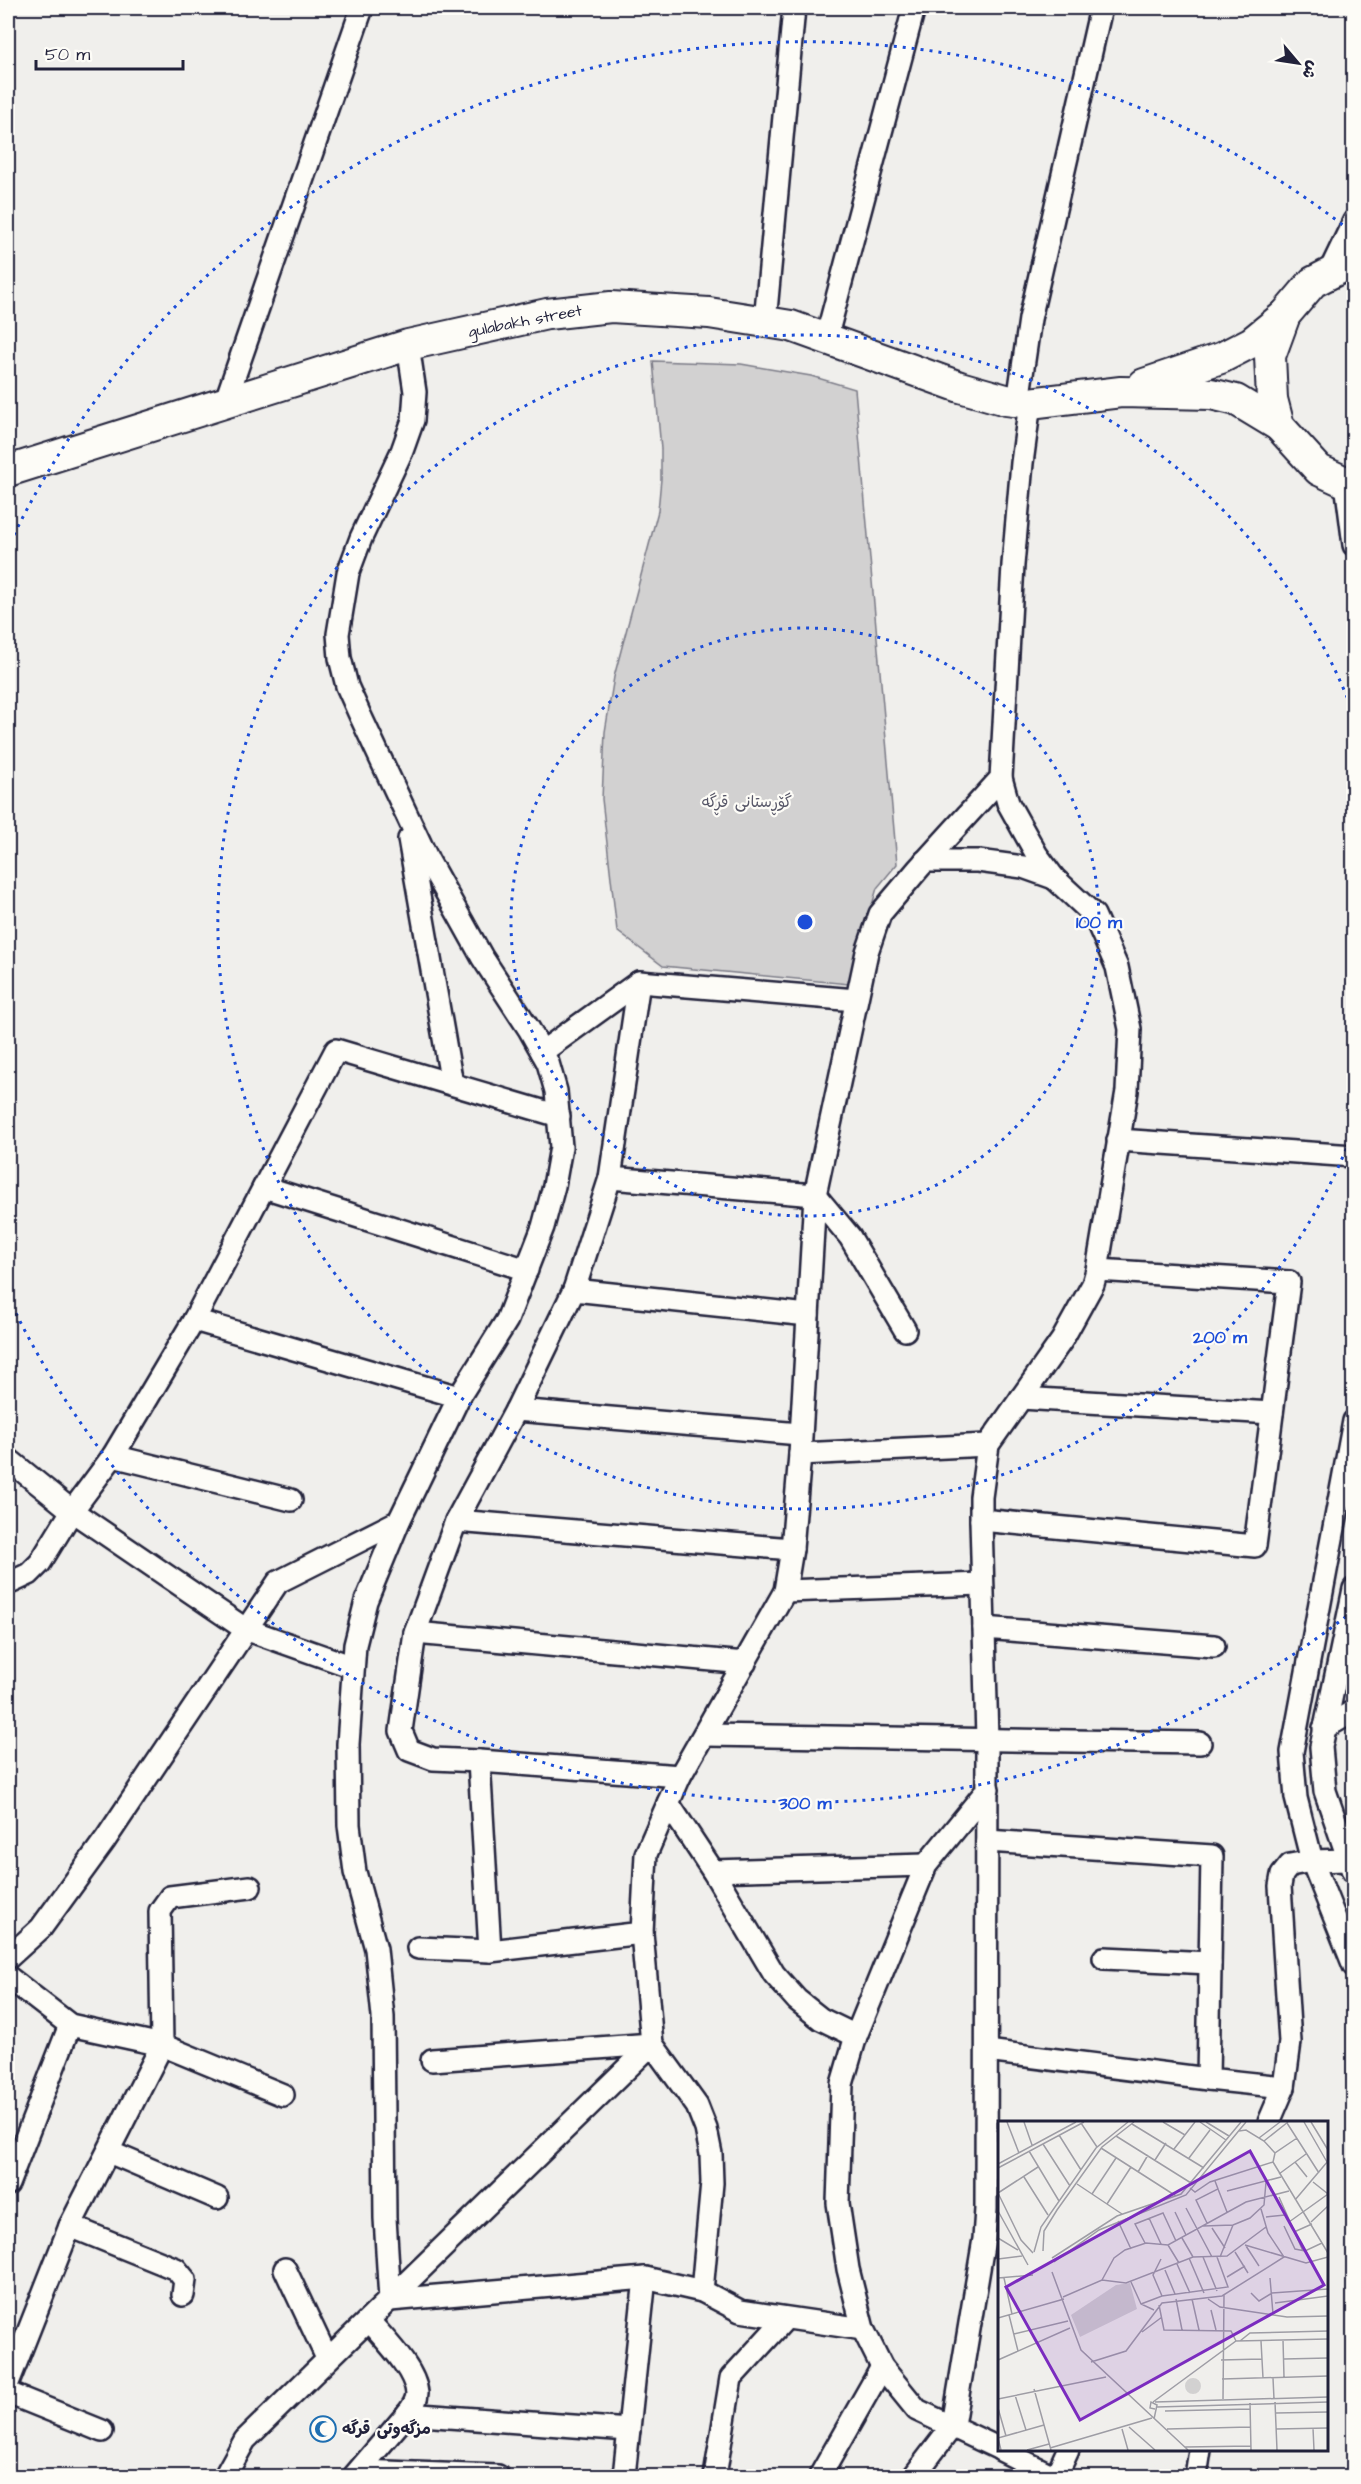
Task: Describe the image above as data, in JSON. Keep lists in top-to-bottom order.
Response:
{
  "streets": {
    "street": ["gulabakh street"]
  },
  "parks": ["گۆڕستانی قڕگە"],
  "places": {
    "mosque": ["مزگەوتی قرگە"]
  },
  "scale_bar": "50 m",
  "north": "bottom right",
  "rings": ["100 m", "200 m", "300 m"]
}
